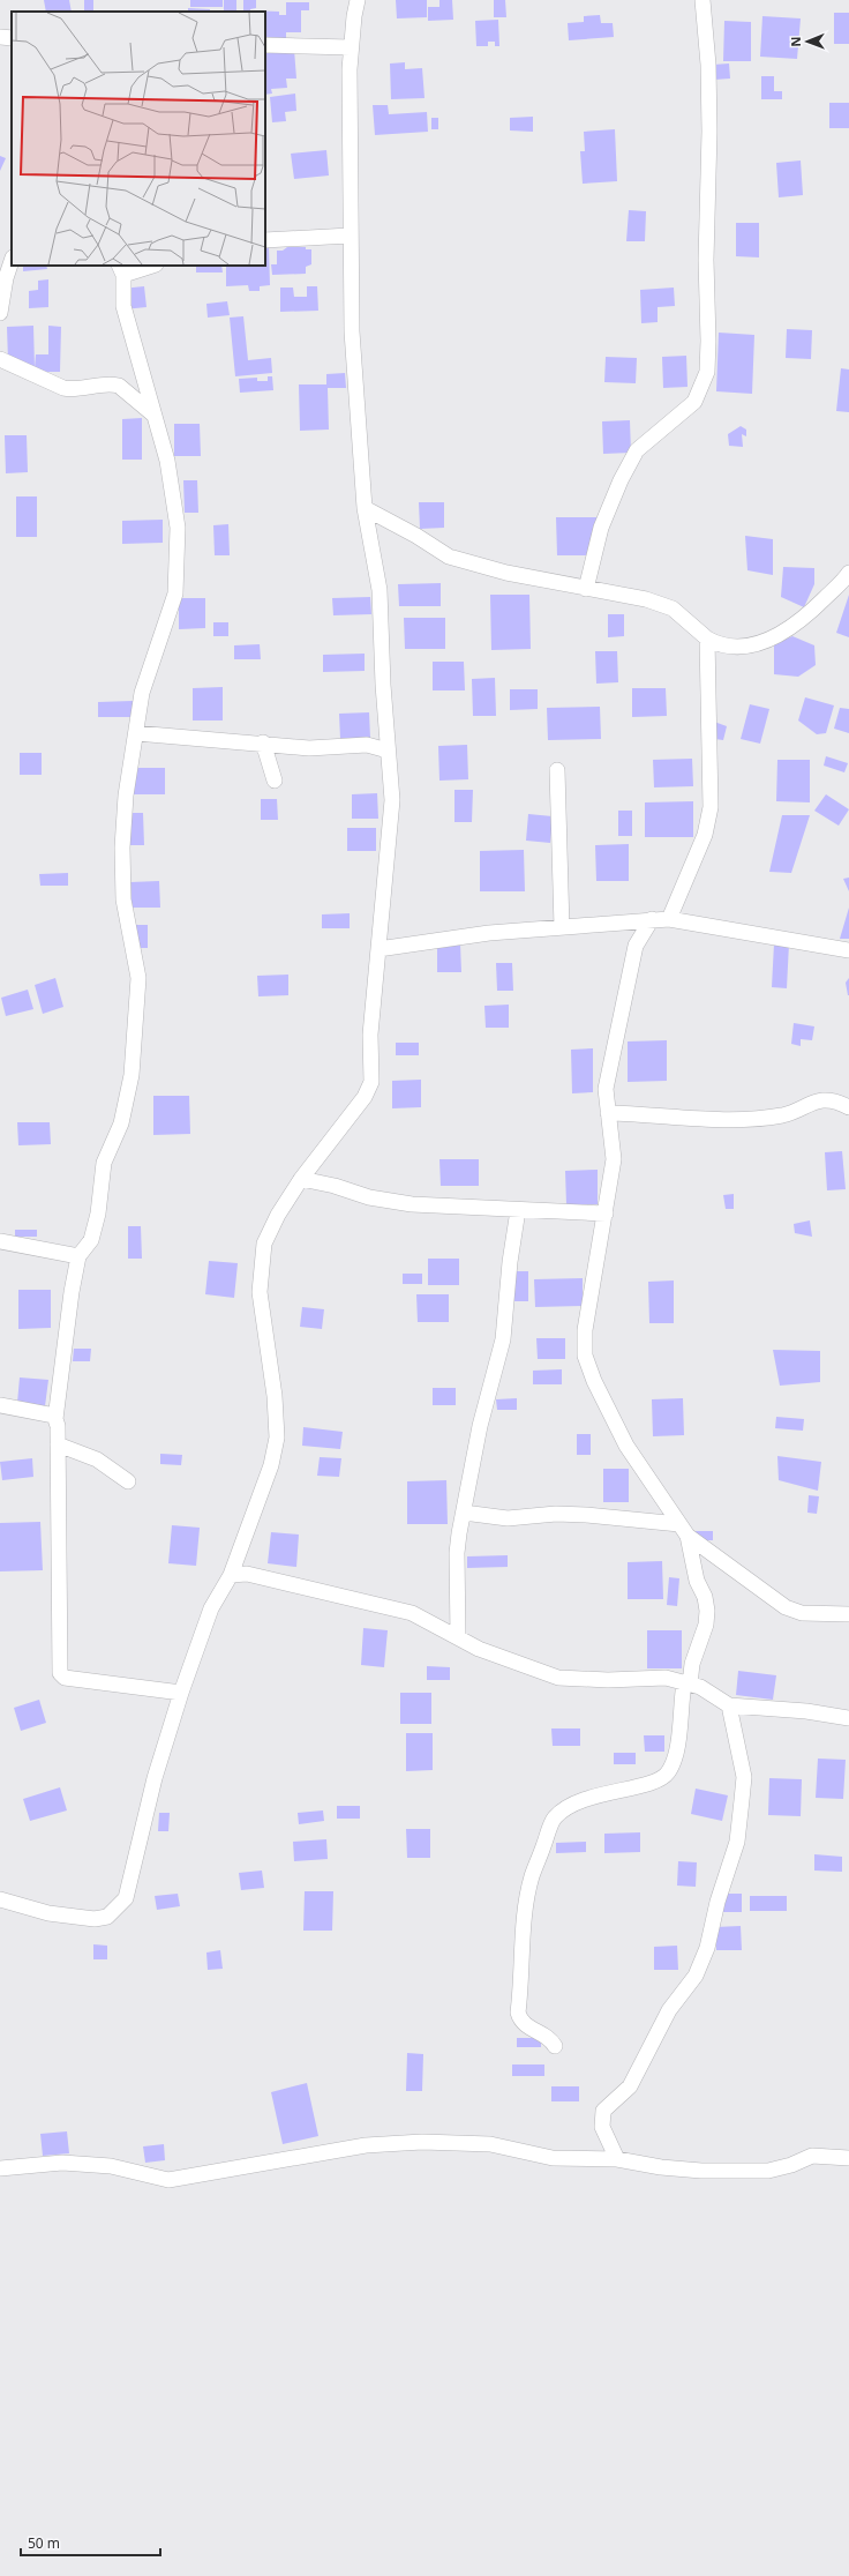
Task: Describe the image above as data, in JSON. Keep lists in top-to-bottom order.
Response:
{
  "scale_bar": "50 m",
  "north": "left"
}
